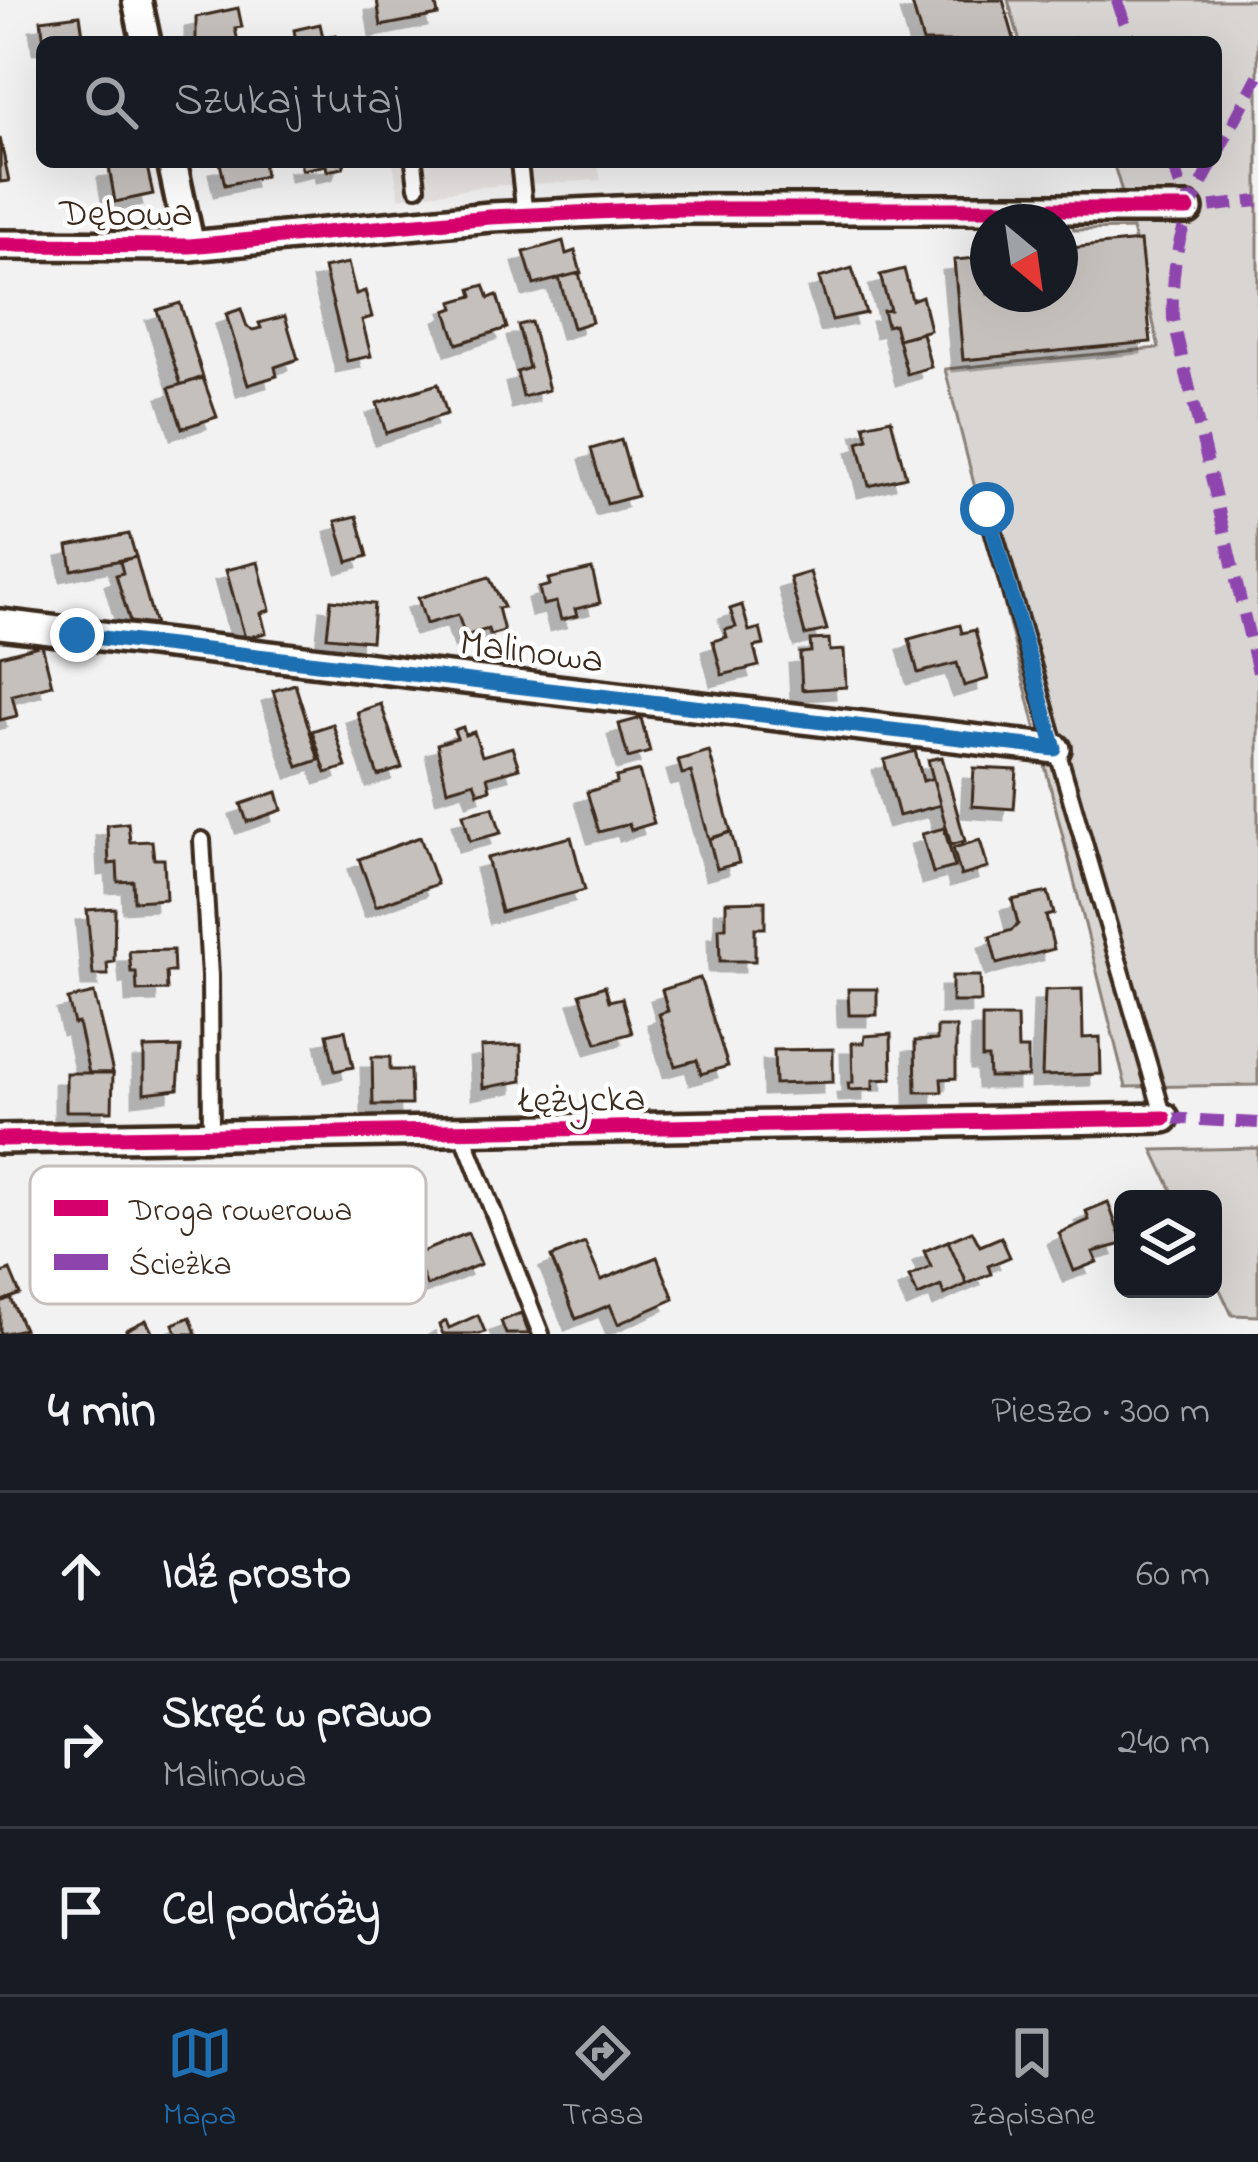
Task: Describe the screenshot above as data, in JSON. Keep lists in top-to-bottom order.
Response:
{
  "streets": {
    "street": ["Dębowa", "Malinowa", "Łężycka"]
  },
  "legend": ["Droga rowerowa", "Ścieżka"],
  "north": "bottom right",
  "page": {
    "search": "Szukaj tutaj",
    "heading": ["4 min", "Pieszo · 300 m"],
    "list": [
      ["Idź prosto", "60 m"],
      ["Skręć w prawo", "Malinowa", "240 m"],
      "Cel podróży"
    ],
    "nav": ["Mapa", "Trasa", "Zapisane"]
  }
}
